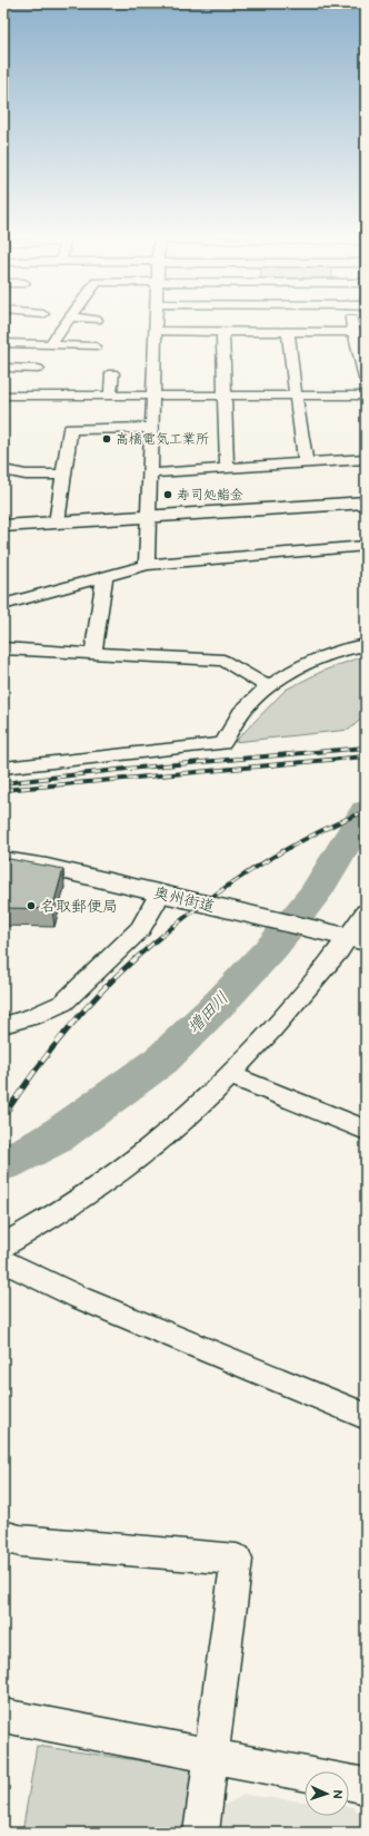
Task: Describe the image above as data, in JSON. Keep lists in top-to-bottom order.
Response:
{
  "streets": {
    "street": ["奥州街道"]
  },
  "water": ["増田川"],
  "places": ["高橋電気工業所", "寿司処鮨金", "名取郵便局"],
  "north": "right"
}
